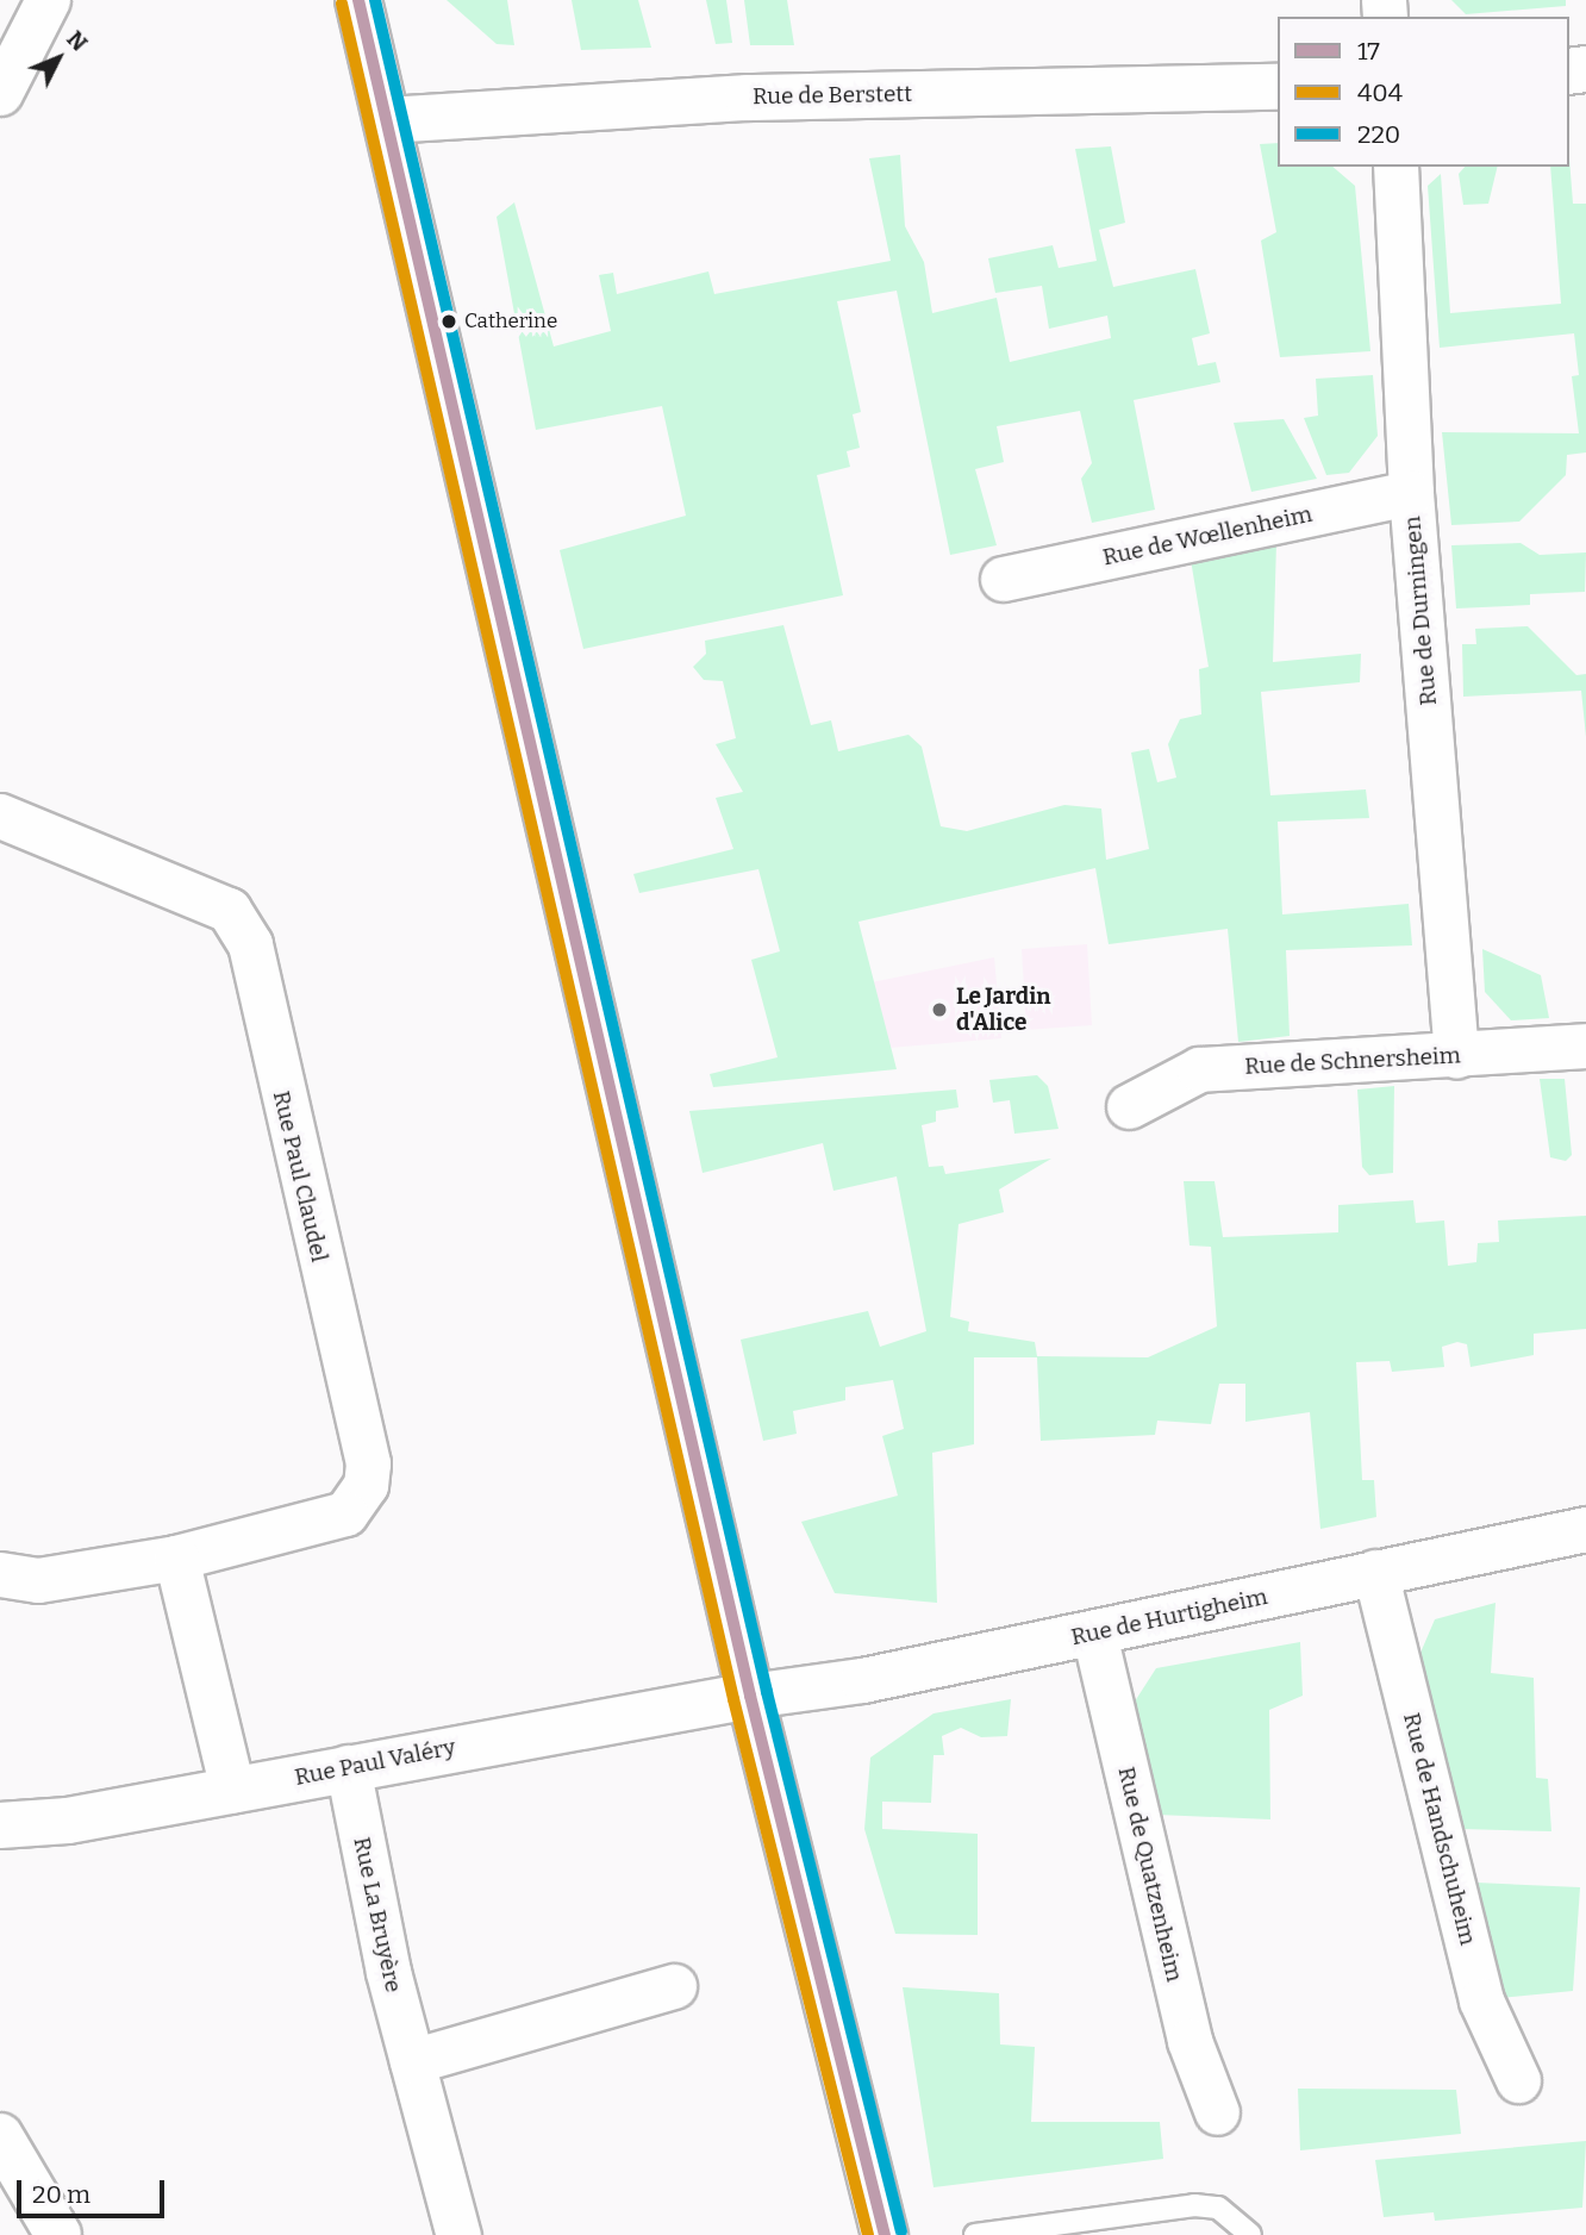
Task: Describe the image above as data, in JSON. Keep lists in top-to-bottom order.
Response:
{
  "streets": {
    "main road": ["Rue de Berstett", "Rue Paul Valéry"],
    "street": [
      "Rue de Wœllenheim",
      "Rue de Durningen",
      "Rue de Schnersheim",
      "Rue Paul Claudel",
      "Rue de Hurtigheim",
      "Rue de Handschuheim",
      "Rue de Quatzenheim",
      "Rue La Bruyère"
    ]
  },
  "crossings": [
    ["Rue de Wœllenheim", "Rue de Durningen"],
    ["Rue de Durningen", "Rue de Schnersheim"],
    ["Rue de Hurtigheim", "Rue Paul Valéry"],
    ["Rue de Hurtigheim", "Rue de Handschuheim"],
    ["Rue de Hurtigheim", "Rue de Quatzenheim"],
    ["Rue Paul Valéry", "Rue La Bruyère"]
  ],
  "places": ["Catherine", "Le Jardin d'Alice"],
  "lines": ["transit line 17", "transit line 220", "transit line 404"],
  "legend": ["17", "404", "220"],
  "scale_bar": "20 m",
  "north": "top right"
}
